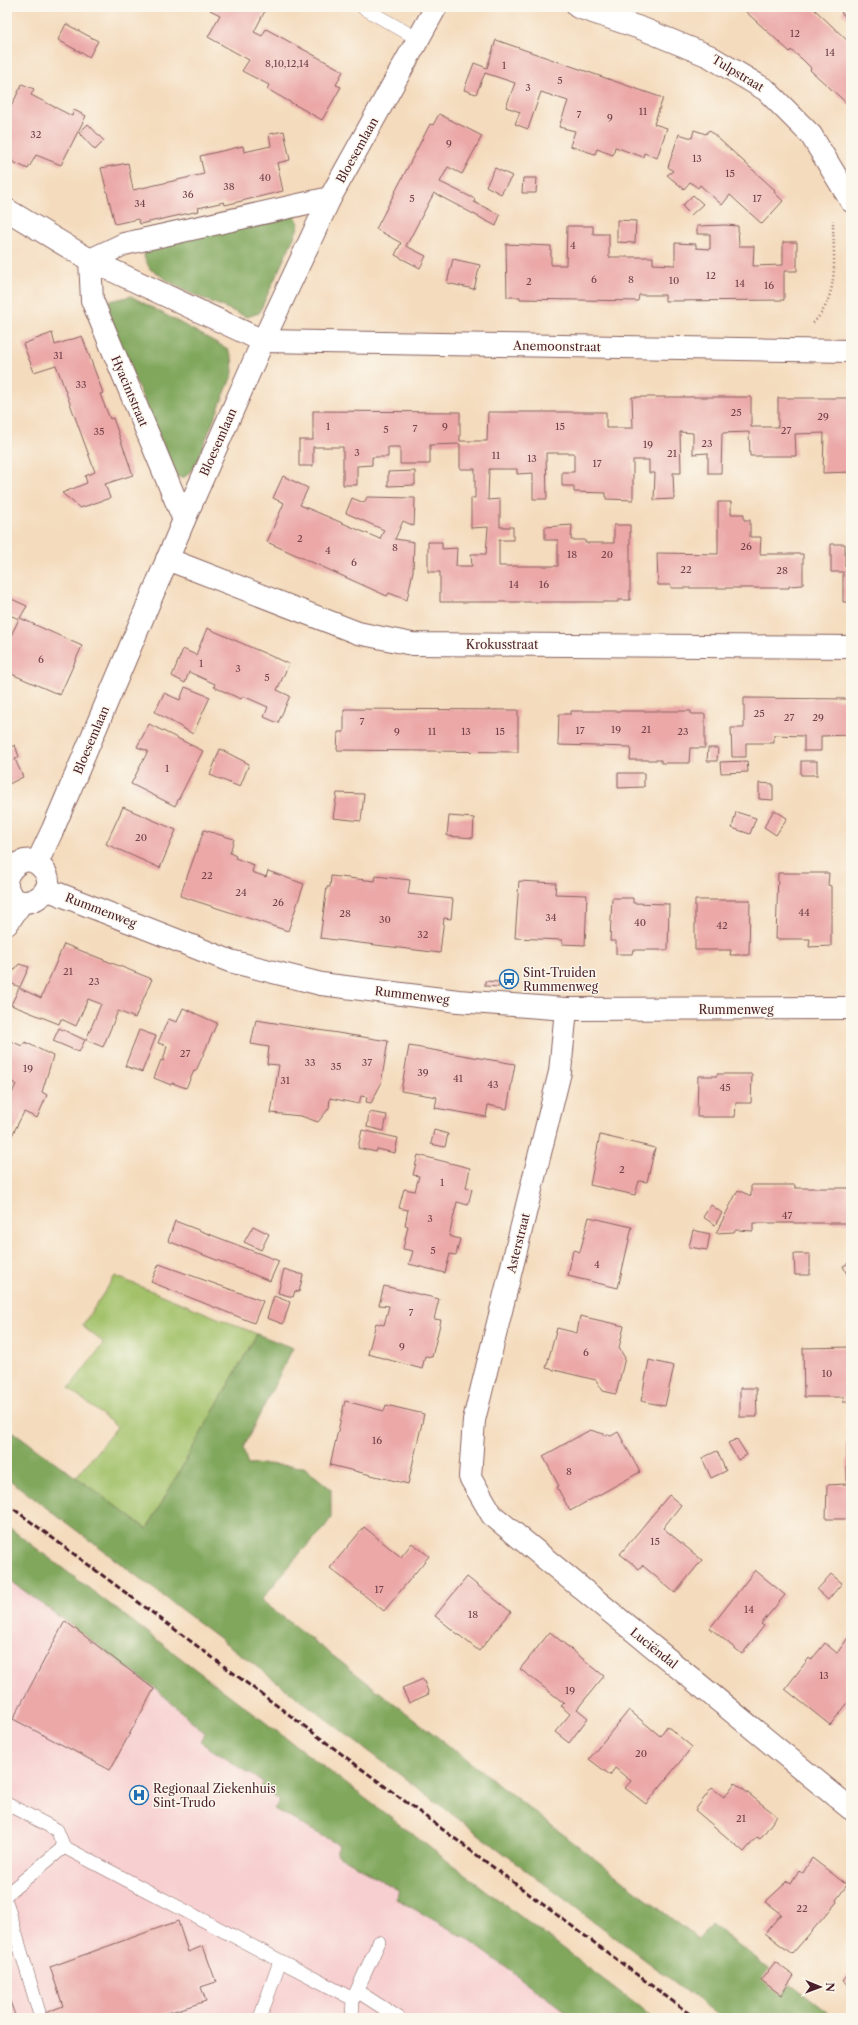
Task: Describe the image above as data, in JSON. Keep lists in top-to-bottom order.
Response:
{
  "streets": {
    "street": [
      "Tulpstraat",
      "Bloesemlaan",
      "Anemoonstraat",
      "Hyacintstraat",
      "Krokusstraat",
      "Rummenweg",
      "Asterstraat",
      "Luciëndal"
    ]
  },
  "crossings": [
    ["Bloesemlaan", "Anemoonstraat"],
    ["Bloesemlaan", "Hyacintstraat"],
    ["Bloesemlaan", "Krokusstraat"],
    ["Bloesemlaan", "Rummenweg"],
    ["Rummenweg", "Asterstraat"],
    ["Asterstraat", "Luciëndal"]
  ],
  "places": {
    "bus stop": ["Sint-Truiden Rummenweg"],
    "hospital": ["Regionaal Ziekenhuis Sint-Trudo"]
  },
  "house_numbers": [
    "12",
    "14",
    "8,10,12,14",
    "1",
    "5",
    "3",
    "11",
    "7",
    "9",
    "32",
    "9",
    "13",
    "15",
    "40",
    "38",
    "36",
    "5",
    "17",
    "34",
    "4",
    "12",
    "6",
    "8",
    "10",
    "2",
    "14",
    "16",
    "31",
    "33",
    "25",
    "29",
    "1",
    "9",
    "15",
    "7",
    "5",
    "27",
    "35",
    "23",
    "19",
    "3",
    "21",
    "11",
    "13",
    "17",
    "2",
    "26",
    "8",
    "4",
    "18",
    "20",
    "6",
    "22",
    "28",
    "14",
    "16",
    "6",
    "1",
    "3",
    "5",
    "25",
    "27",
    "29",
    "7",
    "19",
    "21",
    "17",
    "9",
    "11",
    "13",
    "15",
    "23",
    "1",
    "20",
    "22",
    "24",
    "26",
    "44",
    "28",
    "34",
    "30",
    "40",
    "42",
    "32",
    "21",
    "23",
    "27",
    "33",
    "37",
    "35",
    "19",
    "39",
    "41",
    "31",
    "43",
    "45",
    "2",
    "1",
    "47",
    "3",
    "5",
    "4",
    "7",
    "9",
    "6",
    "10",
    "16",
    "8",
    "15",
    "17",
    "14",
    "18",
    "13",
    "19",
    "20",
    "21",
    "22"
  ],
  "north": "right"
}
